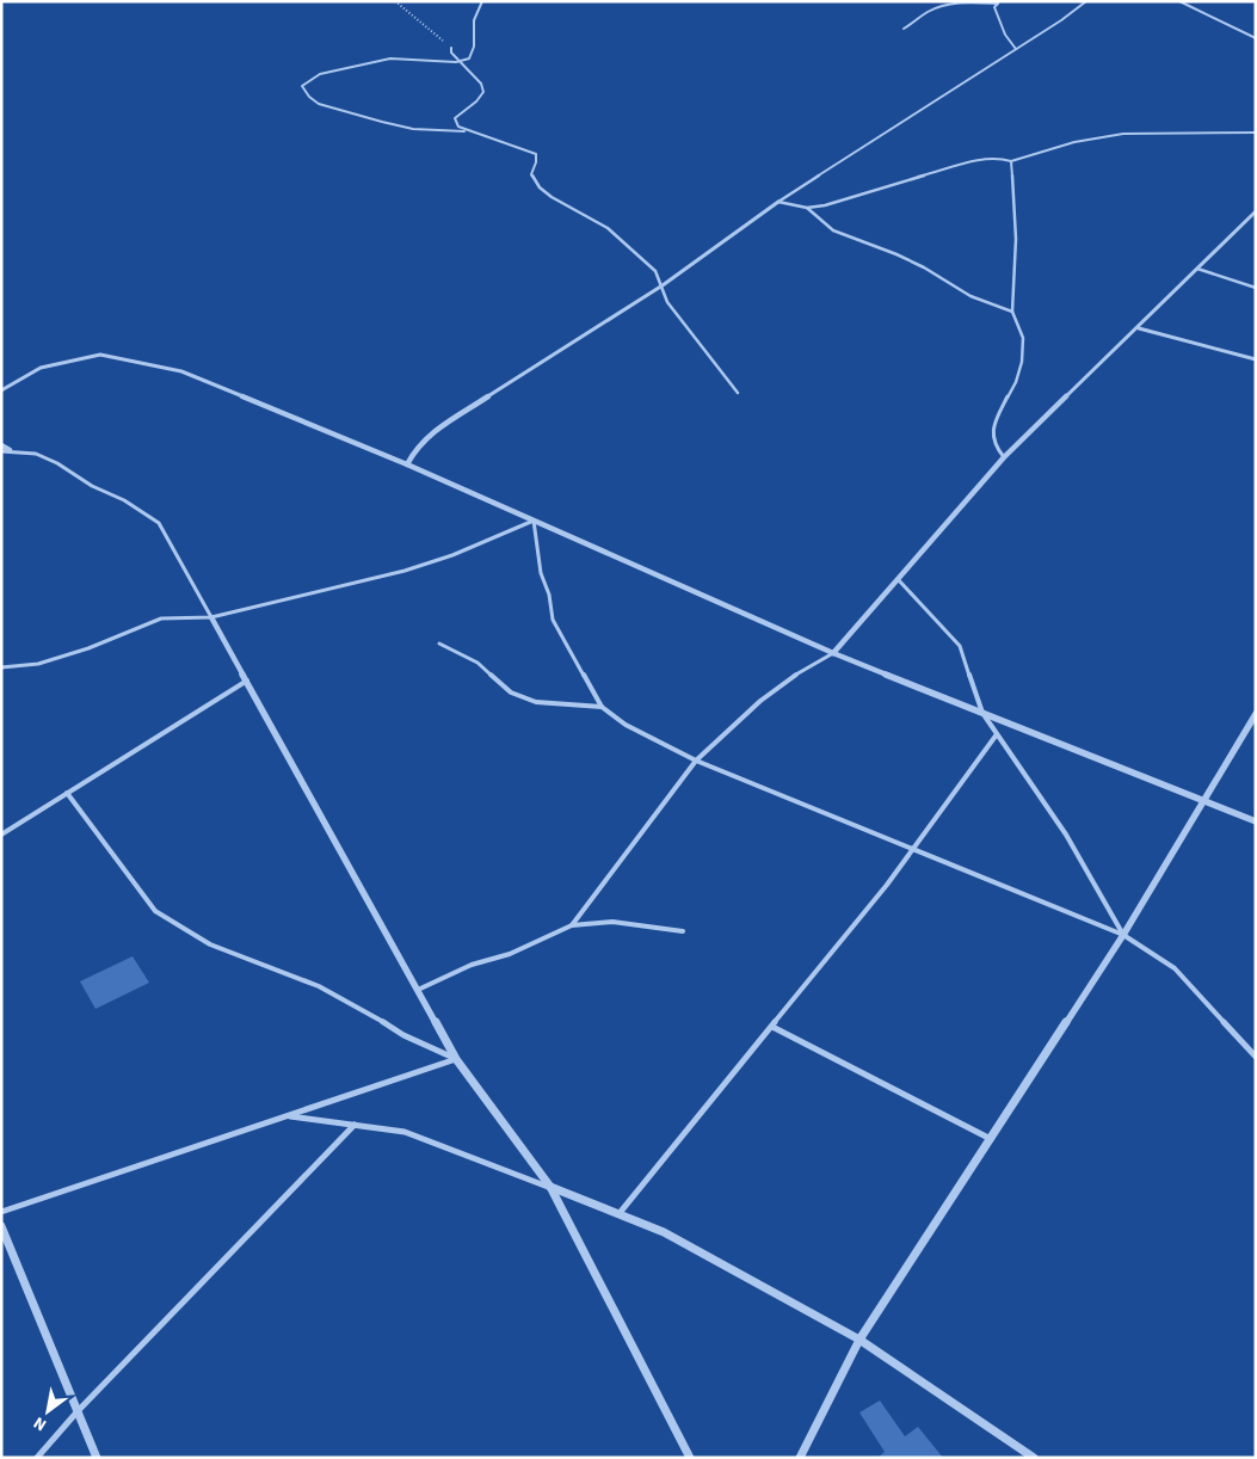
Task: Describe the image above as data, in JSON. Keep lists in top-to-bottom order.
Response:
{
  "north": "bottom left"
}
